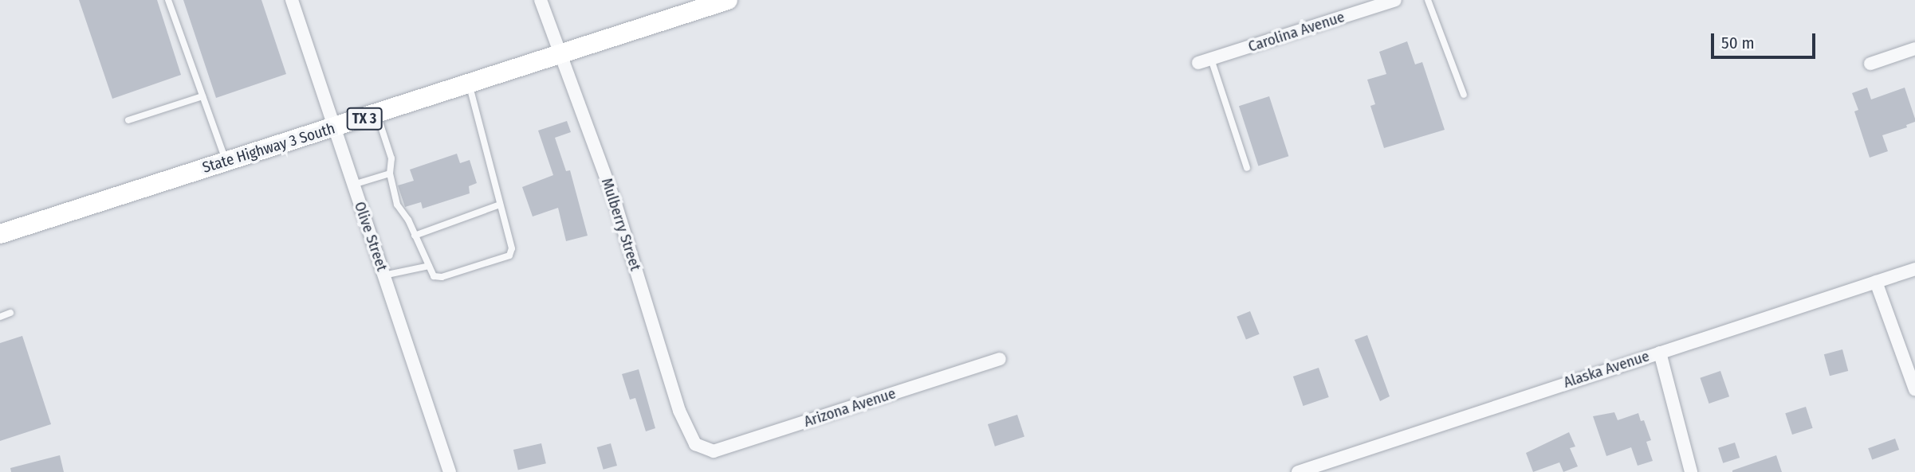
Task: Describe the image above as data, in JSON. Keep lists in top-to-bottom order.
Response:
{
  "streets": {
    "main road": ["TX 3", "State Highway 3 South"],
    "street": [
      "Carolina Avenue",
      "Mulberry Street",
      "Olive Street",
      "Alaska Avenue",
      "Arizona Avenue"
    ]
  },
  "crossings": [
    ["State Highway 3 South", "Mulberry Street"],
    ["State Highway 3 South", "Olive Street"],
    ["Mulberry Street", "Arizona Avenue"]
  ],
  "scale_bar": "50 m"
}
